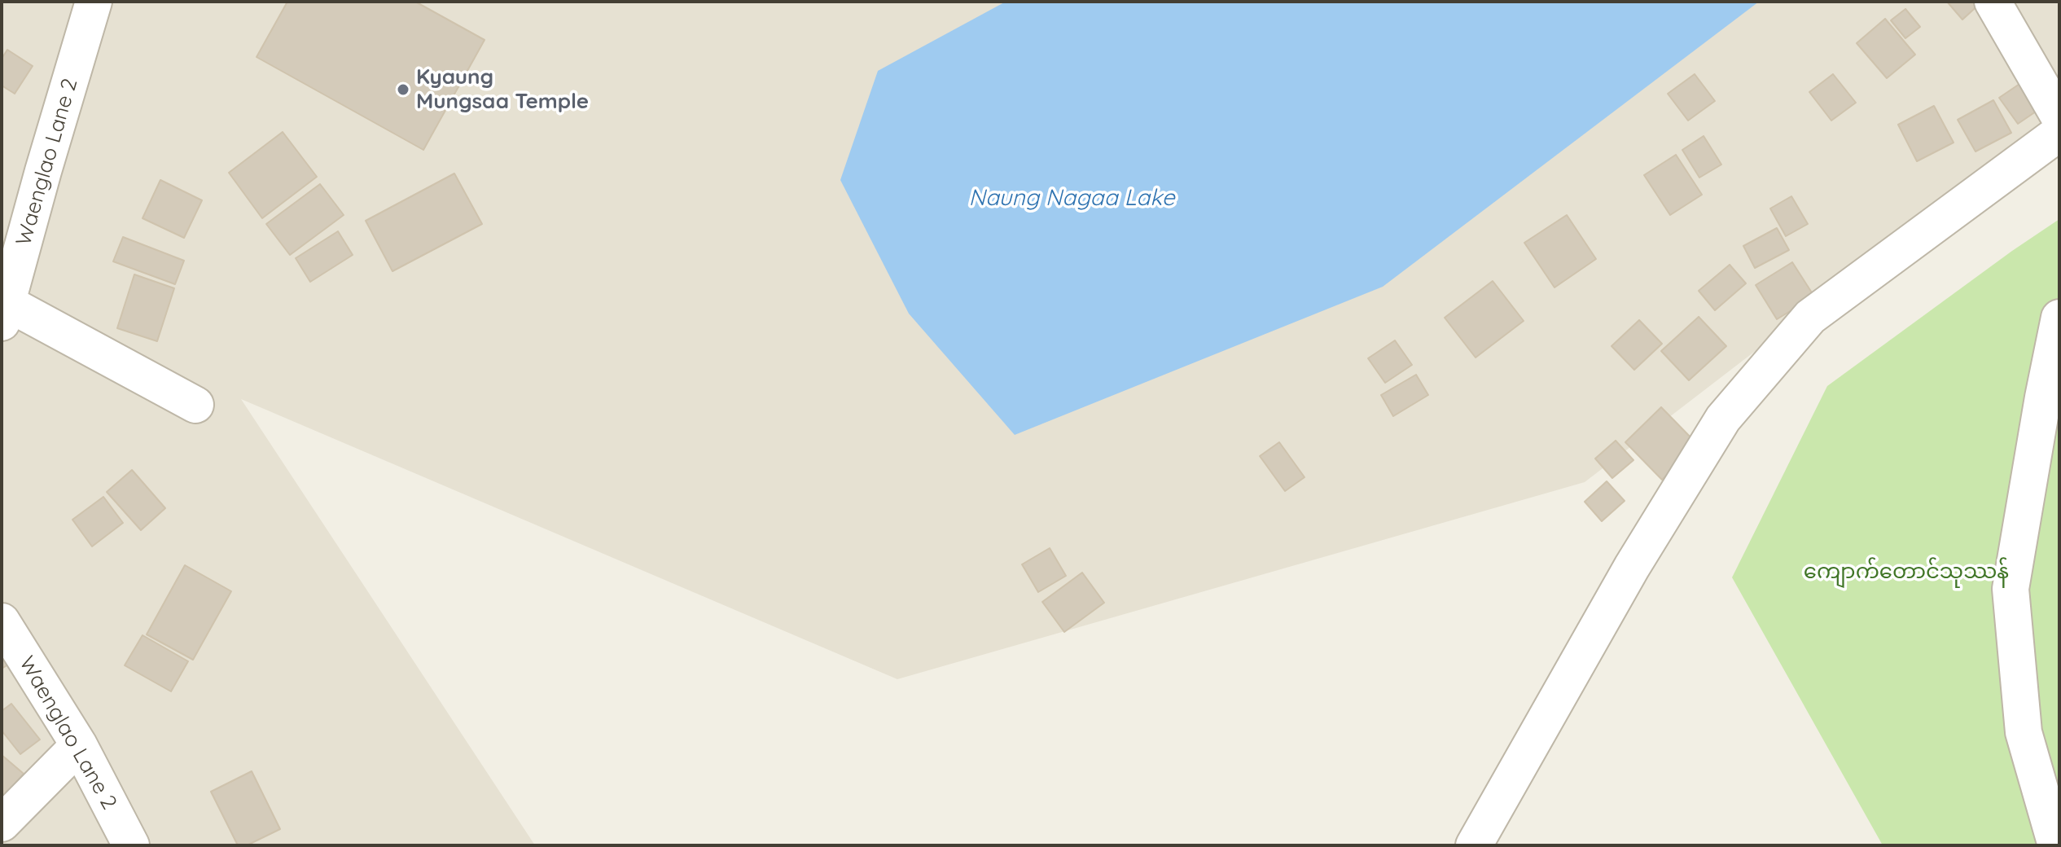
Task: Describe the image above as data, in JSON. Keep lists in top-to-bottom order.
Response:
{
  "streets": {
    "street": ["Waenglao Lane 2"]
  },
  "water": ["Naung Nagaa Lake"],
  "parks": ["ကျောက်တောင်သုဿန်"],
  "places": ["Kyaung Mungsaa Temple"]
}
